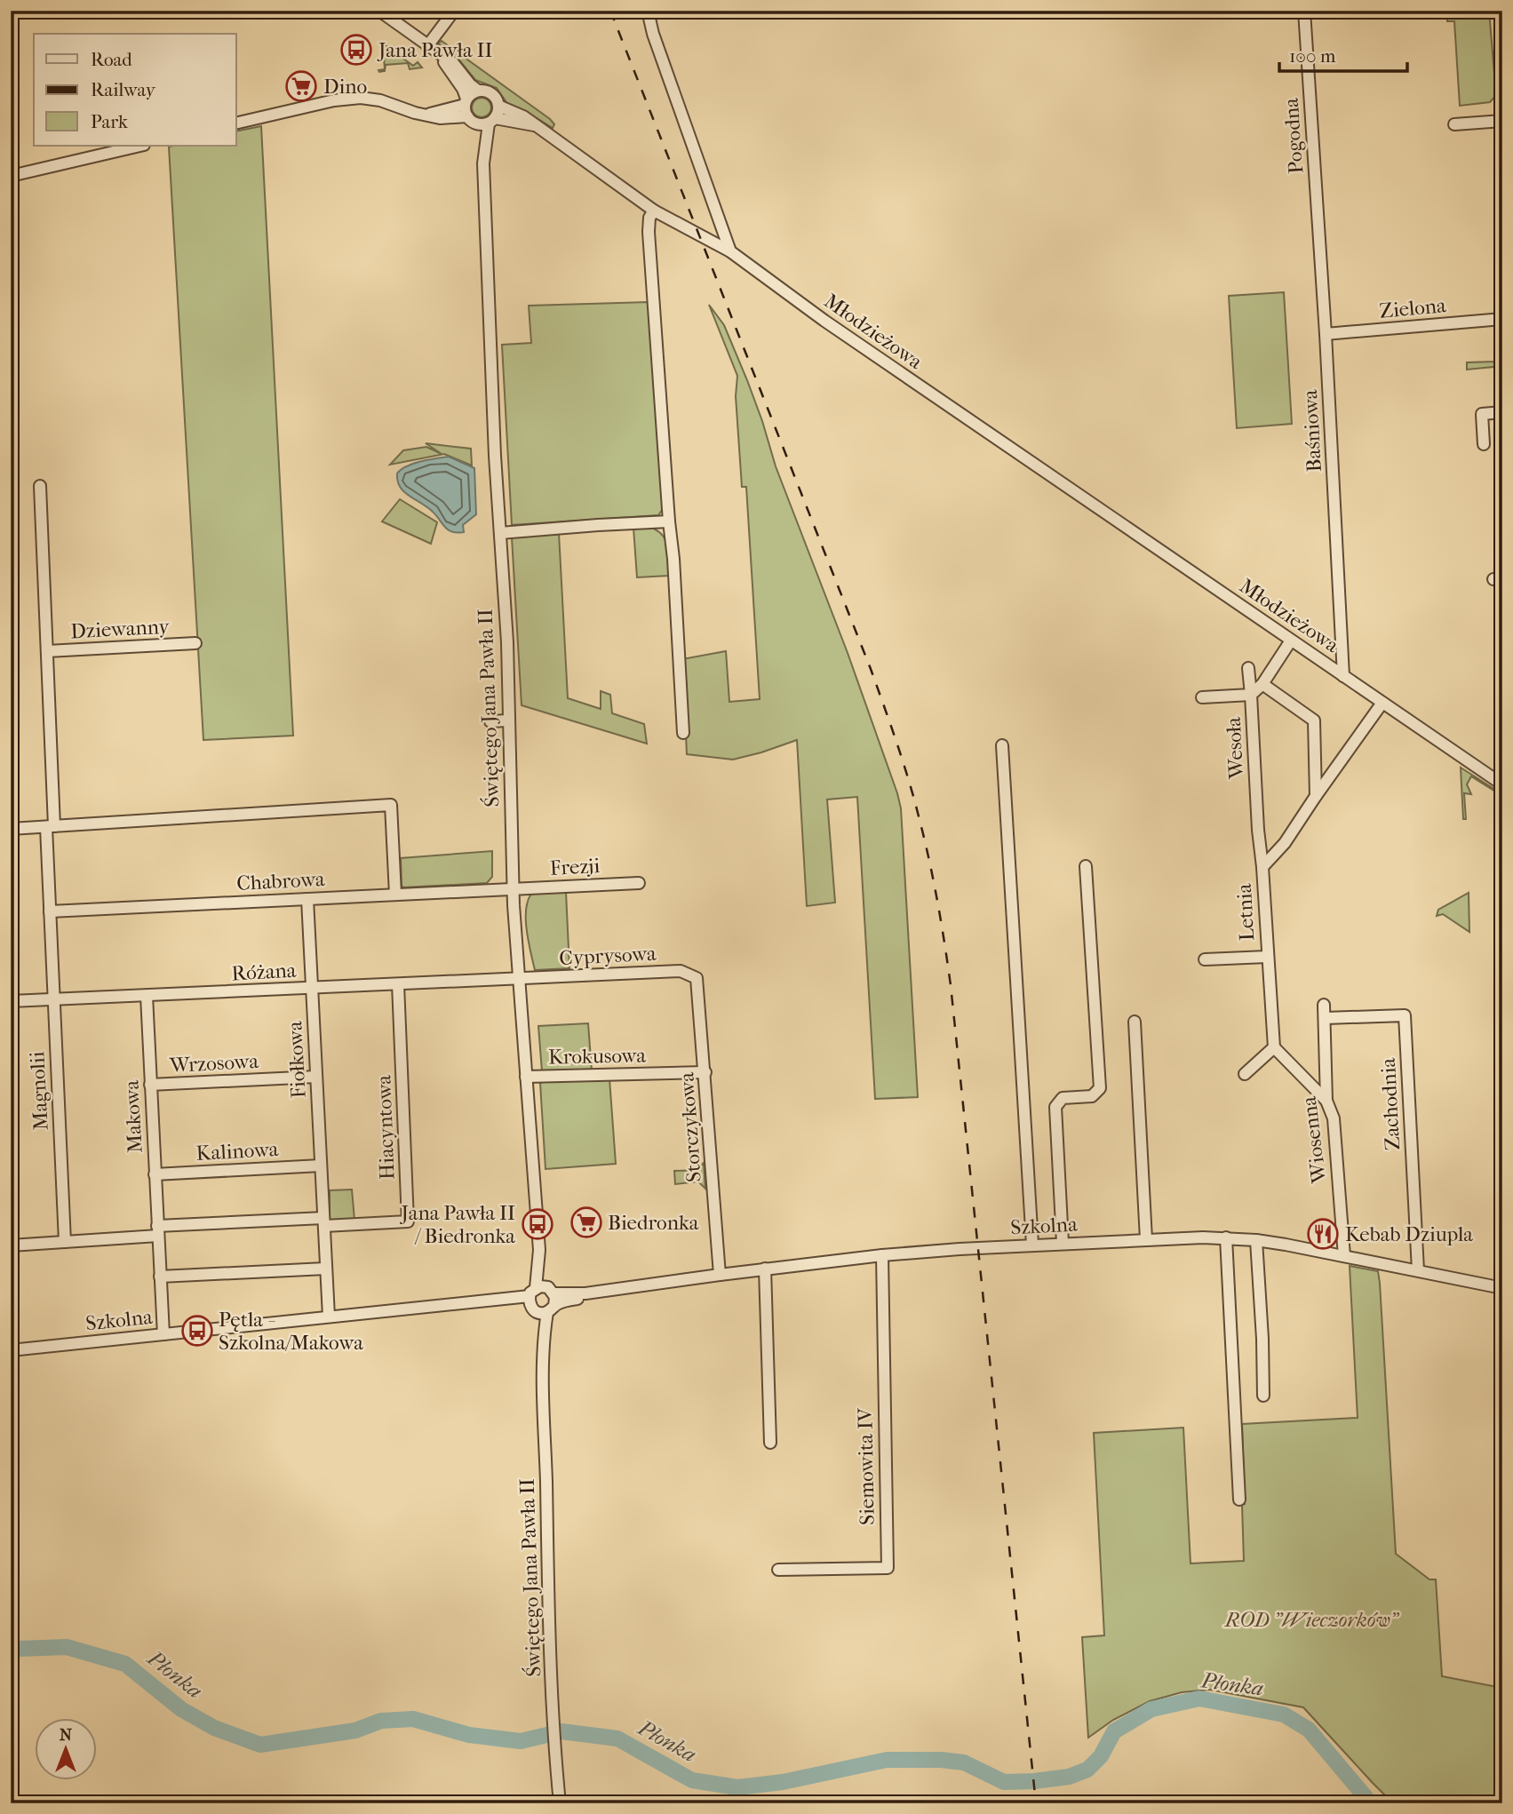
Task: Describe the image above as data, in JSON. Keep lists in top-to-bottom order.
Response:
{
  "streets": {
    "street": [
      "Pogodna",
      "Zielona",
      "Młodzieżowa",
      "Baśniowa",
      "Dziewanny",
      "Świętego Jana Pawła II",
      "Wesoła",
      "Frezji",
      "Chabrowa",
      "Letnia",
      "Cyprysowa",
      "Różana",
      "Krokusowa",
      "Fiołkowa",
      "Wrzosowa",
      "Magnolii",
      "Zachodnia",
      "Makowa",
      "Hiacyntowa",
      "Storczykowa",
      "Wiosenna",
      "Kalinowa",
      "Szkolna",
      "Siemowita IV"
    ]
  },
  "crossings": [
    ["Pogodna", "Baśniowa"],
    ["Zielona", "Baśniowa"],
    ["Młodzieżowa", "Baśniowa"],
    ["Młodzieżowa", "Świętego Jana Pawła II"],
    ["Młodzieżowa", "Wesoła"],
    ["Młodzieżowa", "Letnia"],
    ["Dziewanny", "Magnolii"],
    ["Świętego Jana Pawła II", "Frezji"],
    ["Świętego Jana Pawła II", "Chabrowa"],
    ["Świętego Jana Pawła II", "Cyprysowa"],
    ["Świętego Jana Pawła II", "Różana"],
    ["Świętego Jana Pawła II", "Krokusowa"],
    ["Świętego Jana Pawła II", "Szkolna"],
    ["Wesoła", "Letnia"],
    ["Frezji", "Chabrowa"],
    ["Chabrowa", "Fiołkowa"],
    ["Chabrowa", "Magnolii"],
    ["Cyprysowa", "Różana"],
    ["Cyprysowa", "Storczykowa"],
    ["Różana", "Fiołkowa"],
    ["Różana", "Magnolii"],
    ["Różana", "Makowa"],
    ["Różana", "Hiacyntowa"],
    ["Krokusowa", "Storczykowa"],
    ["Fiołkowa", "Wrzosowa"],
    ["Fiołkowa", "Hiacyntowa"],
    ["Fiołkowa", "Kalinowa"],
    ["Fiołkowa", "Szkolna"],
    ["Wrzosowa", "Makowa"],
    ["Zachodnia", "Wiosenna"],
    ["Zachodnia", "Szkolna"],
    ["Makowa", "Kalinowa"],
    ["Makowa", "Szkolna"],
    ["Storczykowa", "Szkolna"],
    ["Wiosenna", "Szkolna"],
    ["Szkolna", "Siemowita IV"]
  ],
  "water": ["Płonka"],
  "parks": ["ROD \"Wieczorków\""],
  "places": {
    "bus stop": ["Jana Pawła II", "Jana Pawła II / Biedronka", "Pętla - Szkolna/Makowa"],
    "supermarket": ["Dino", "Biedronka"],
    "restaurant": ["Kebab Dziupla"]
  },
  "legend": ["Road", "Railway", "Park"],
  "scale_bar": "100 m",
  "north": "top"
}
